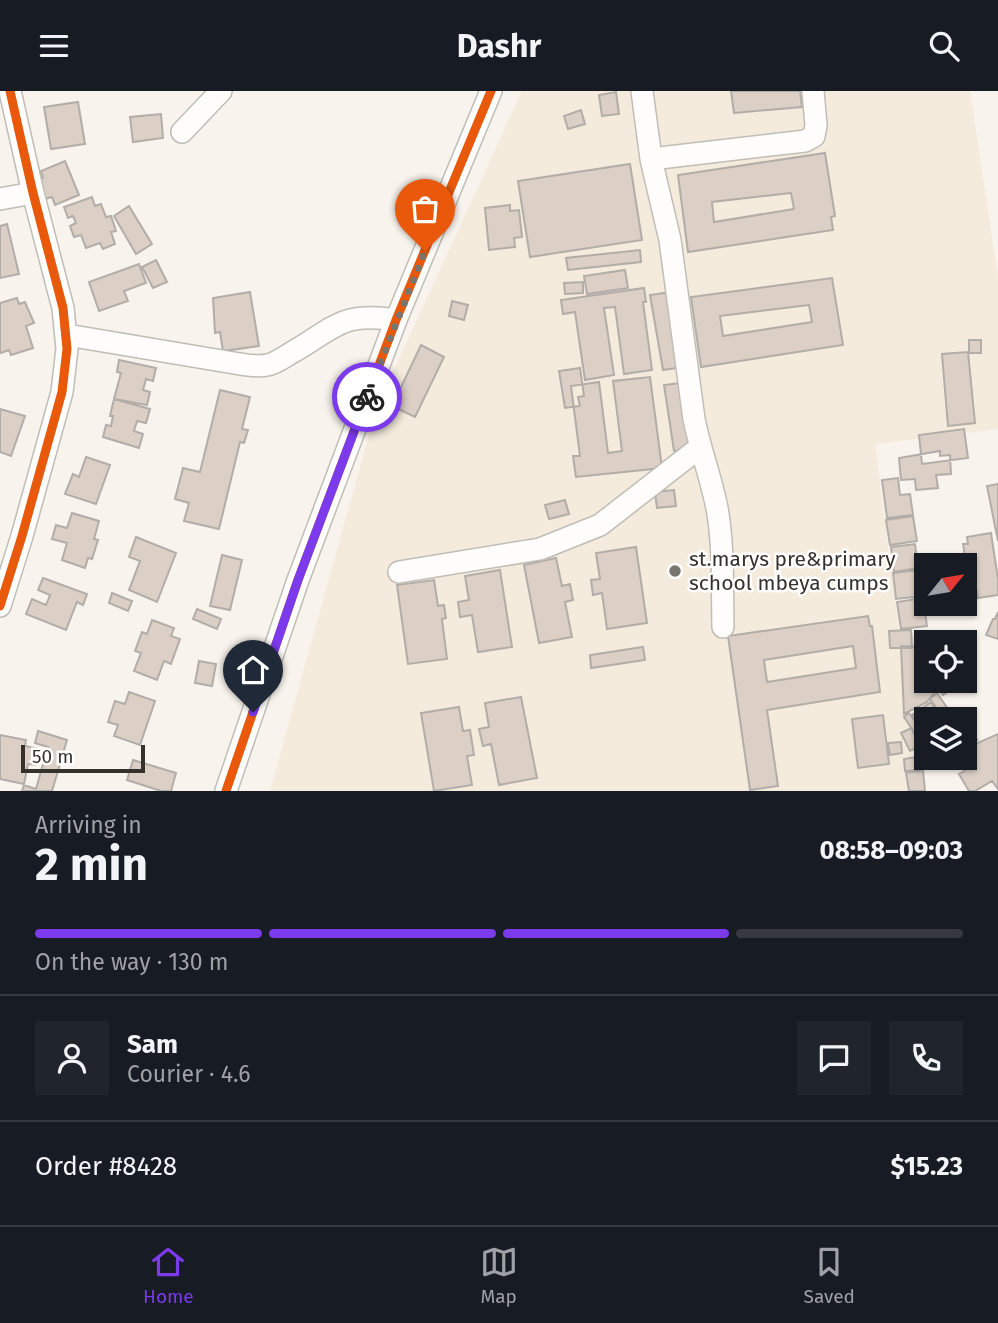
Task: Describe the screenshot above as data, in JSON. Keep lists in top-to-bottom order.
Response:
{
  "places": ["st.marys pre&primary school mbeya cumps"],
  "scale_bar": "50 m",
  "north": "top right",
  "page": {
    "header": "Dashr",
    "scale": "50 m",
    "heading": ["2 min", "Arriving in", "08:58–09:03"],
    "panel": [
      "Sam",
      "Courier · 4.6",
      "Order #8428",
      "$15.23"
    ],
    "bar": "On the way · 130 m",
    "tabs": ["Home", "Map", "Saved"]
  }
}
